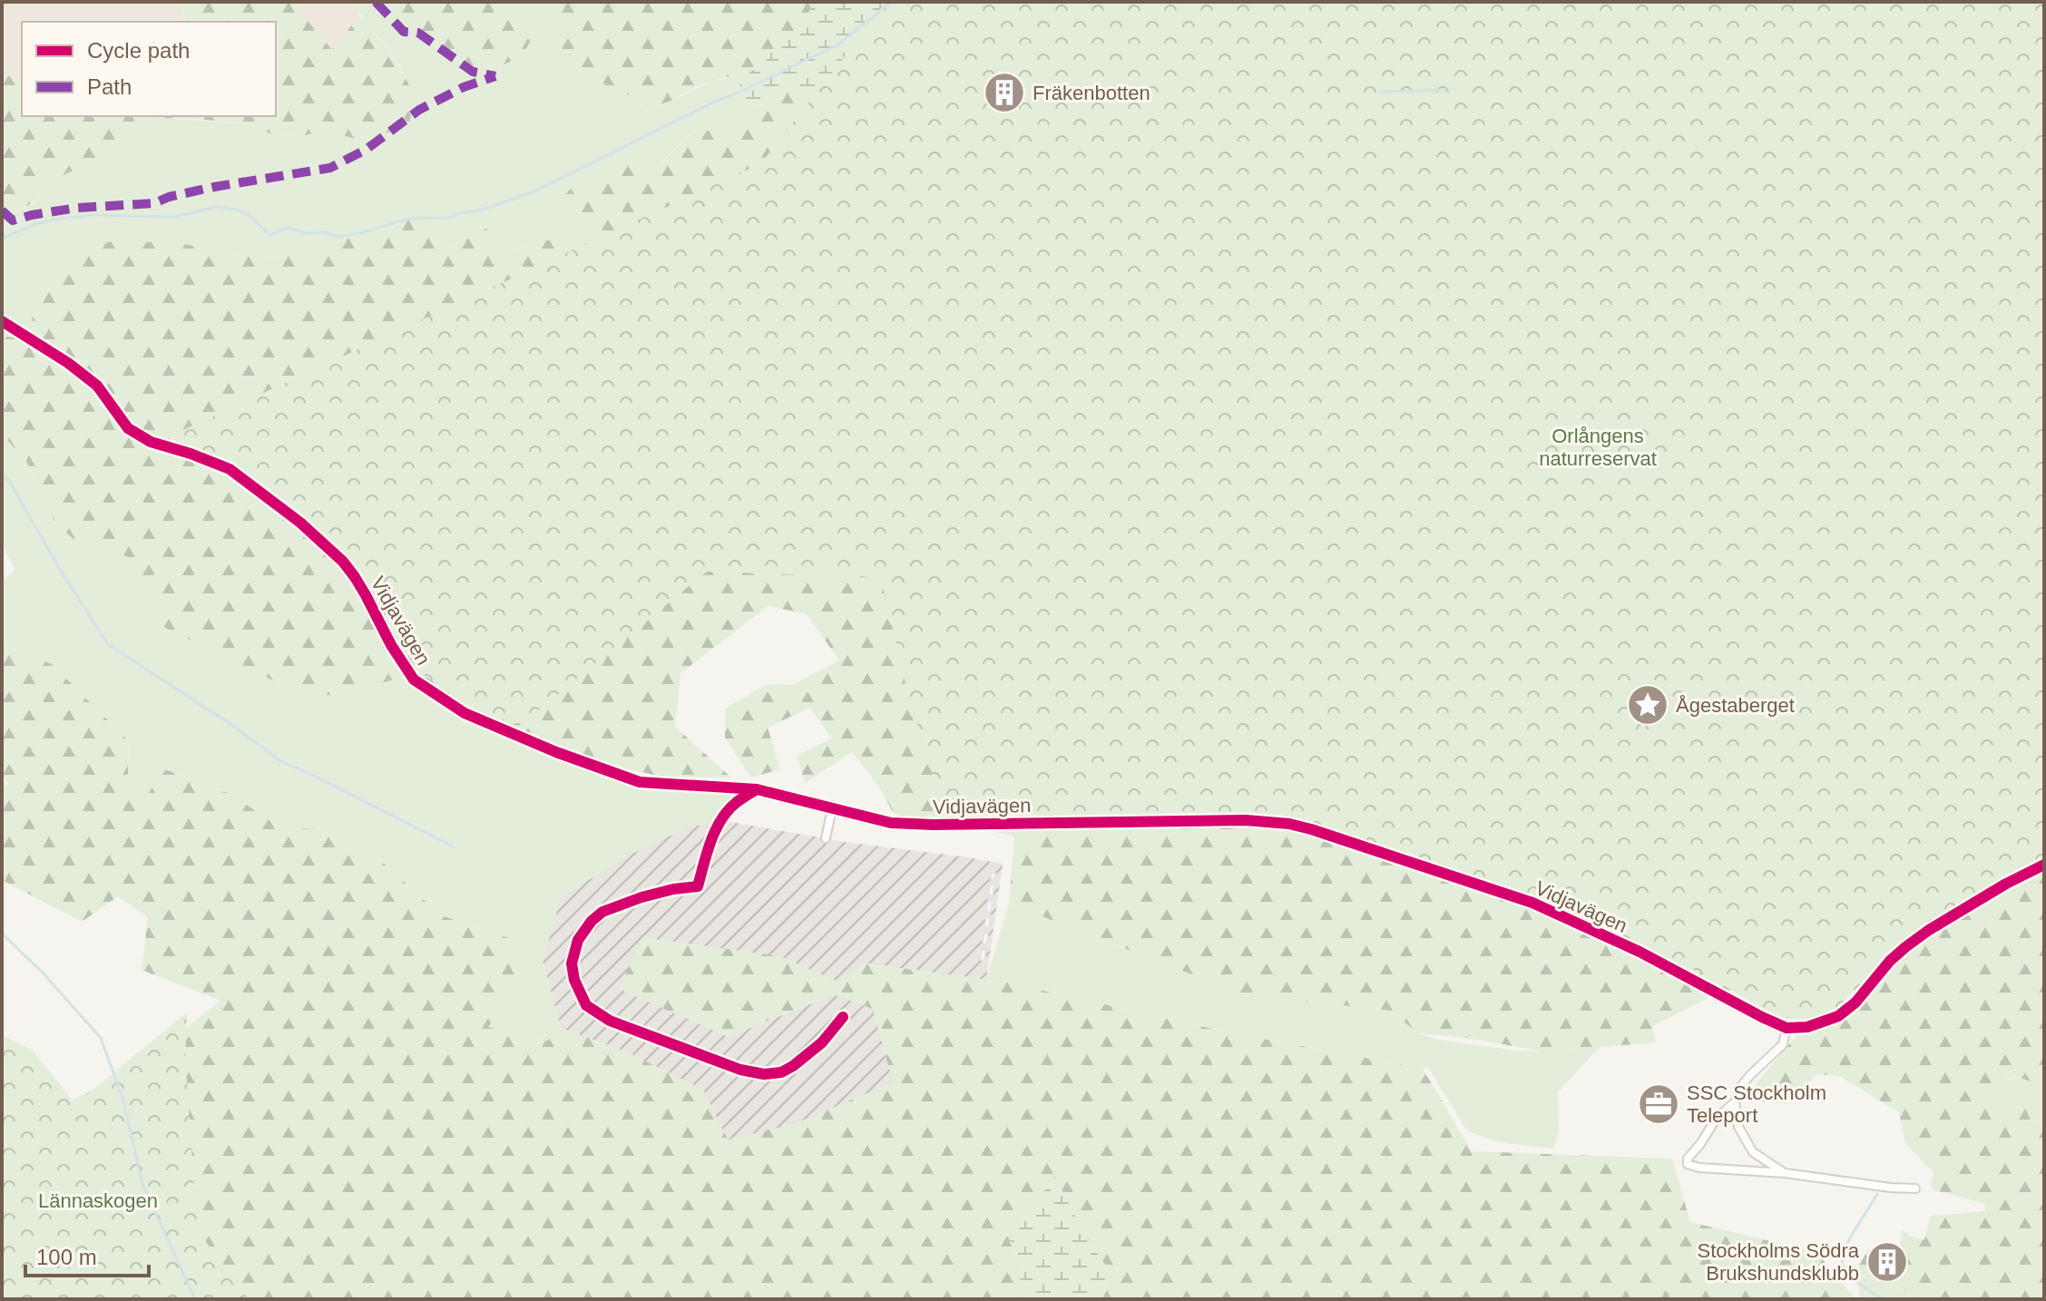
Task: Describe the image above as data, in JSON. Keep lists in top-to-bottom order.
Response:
{
  "streets": {
    "street": ["Vidjavägen"]
  },
  "parks": ["Orlångens naturreservat", "Lännaskogen"],
  "places": {
    "building": ["Fräkenbotten", "Stockholms Södra Brukshundsklubb"],
    "place": ["Ågestaberget"],
    "office": ["SSC Stockholm Teleport"]
  },
  "legend": ["Cycle path", "Path"],
  "scale_bar": "100 m"
}
